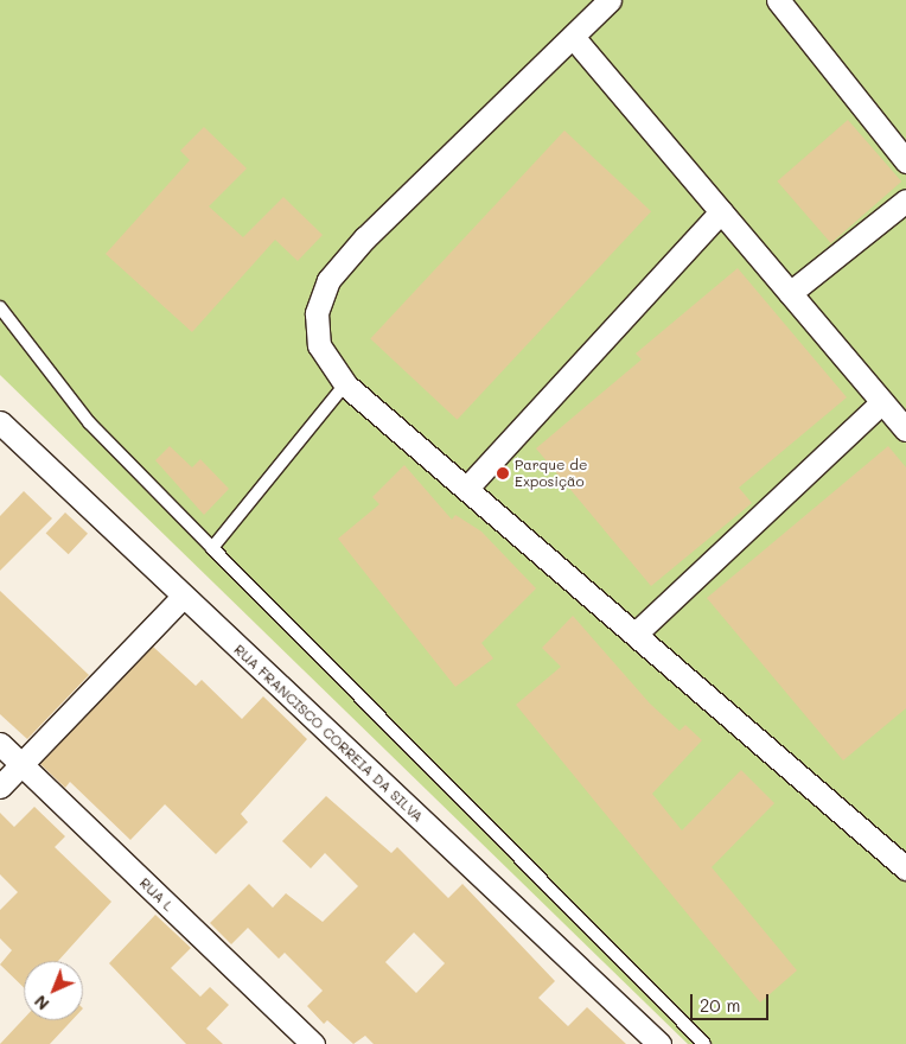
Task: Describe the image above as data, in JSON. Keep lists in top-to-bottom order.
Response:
{
  "streets": {
    "street": ["RUA FRANCISCO CORREIA DA SILVA", "RUA L"]
  },
  "places": ["Parque de Exposição"],
  "scale_bar": "20 m",
  "north": "bottom left"
}
